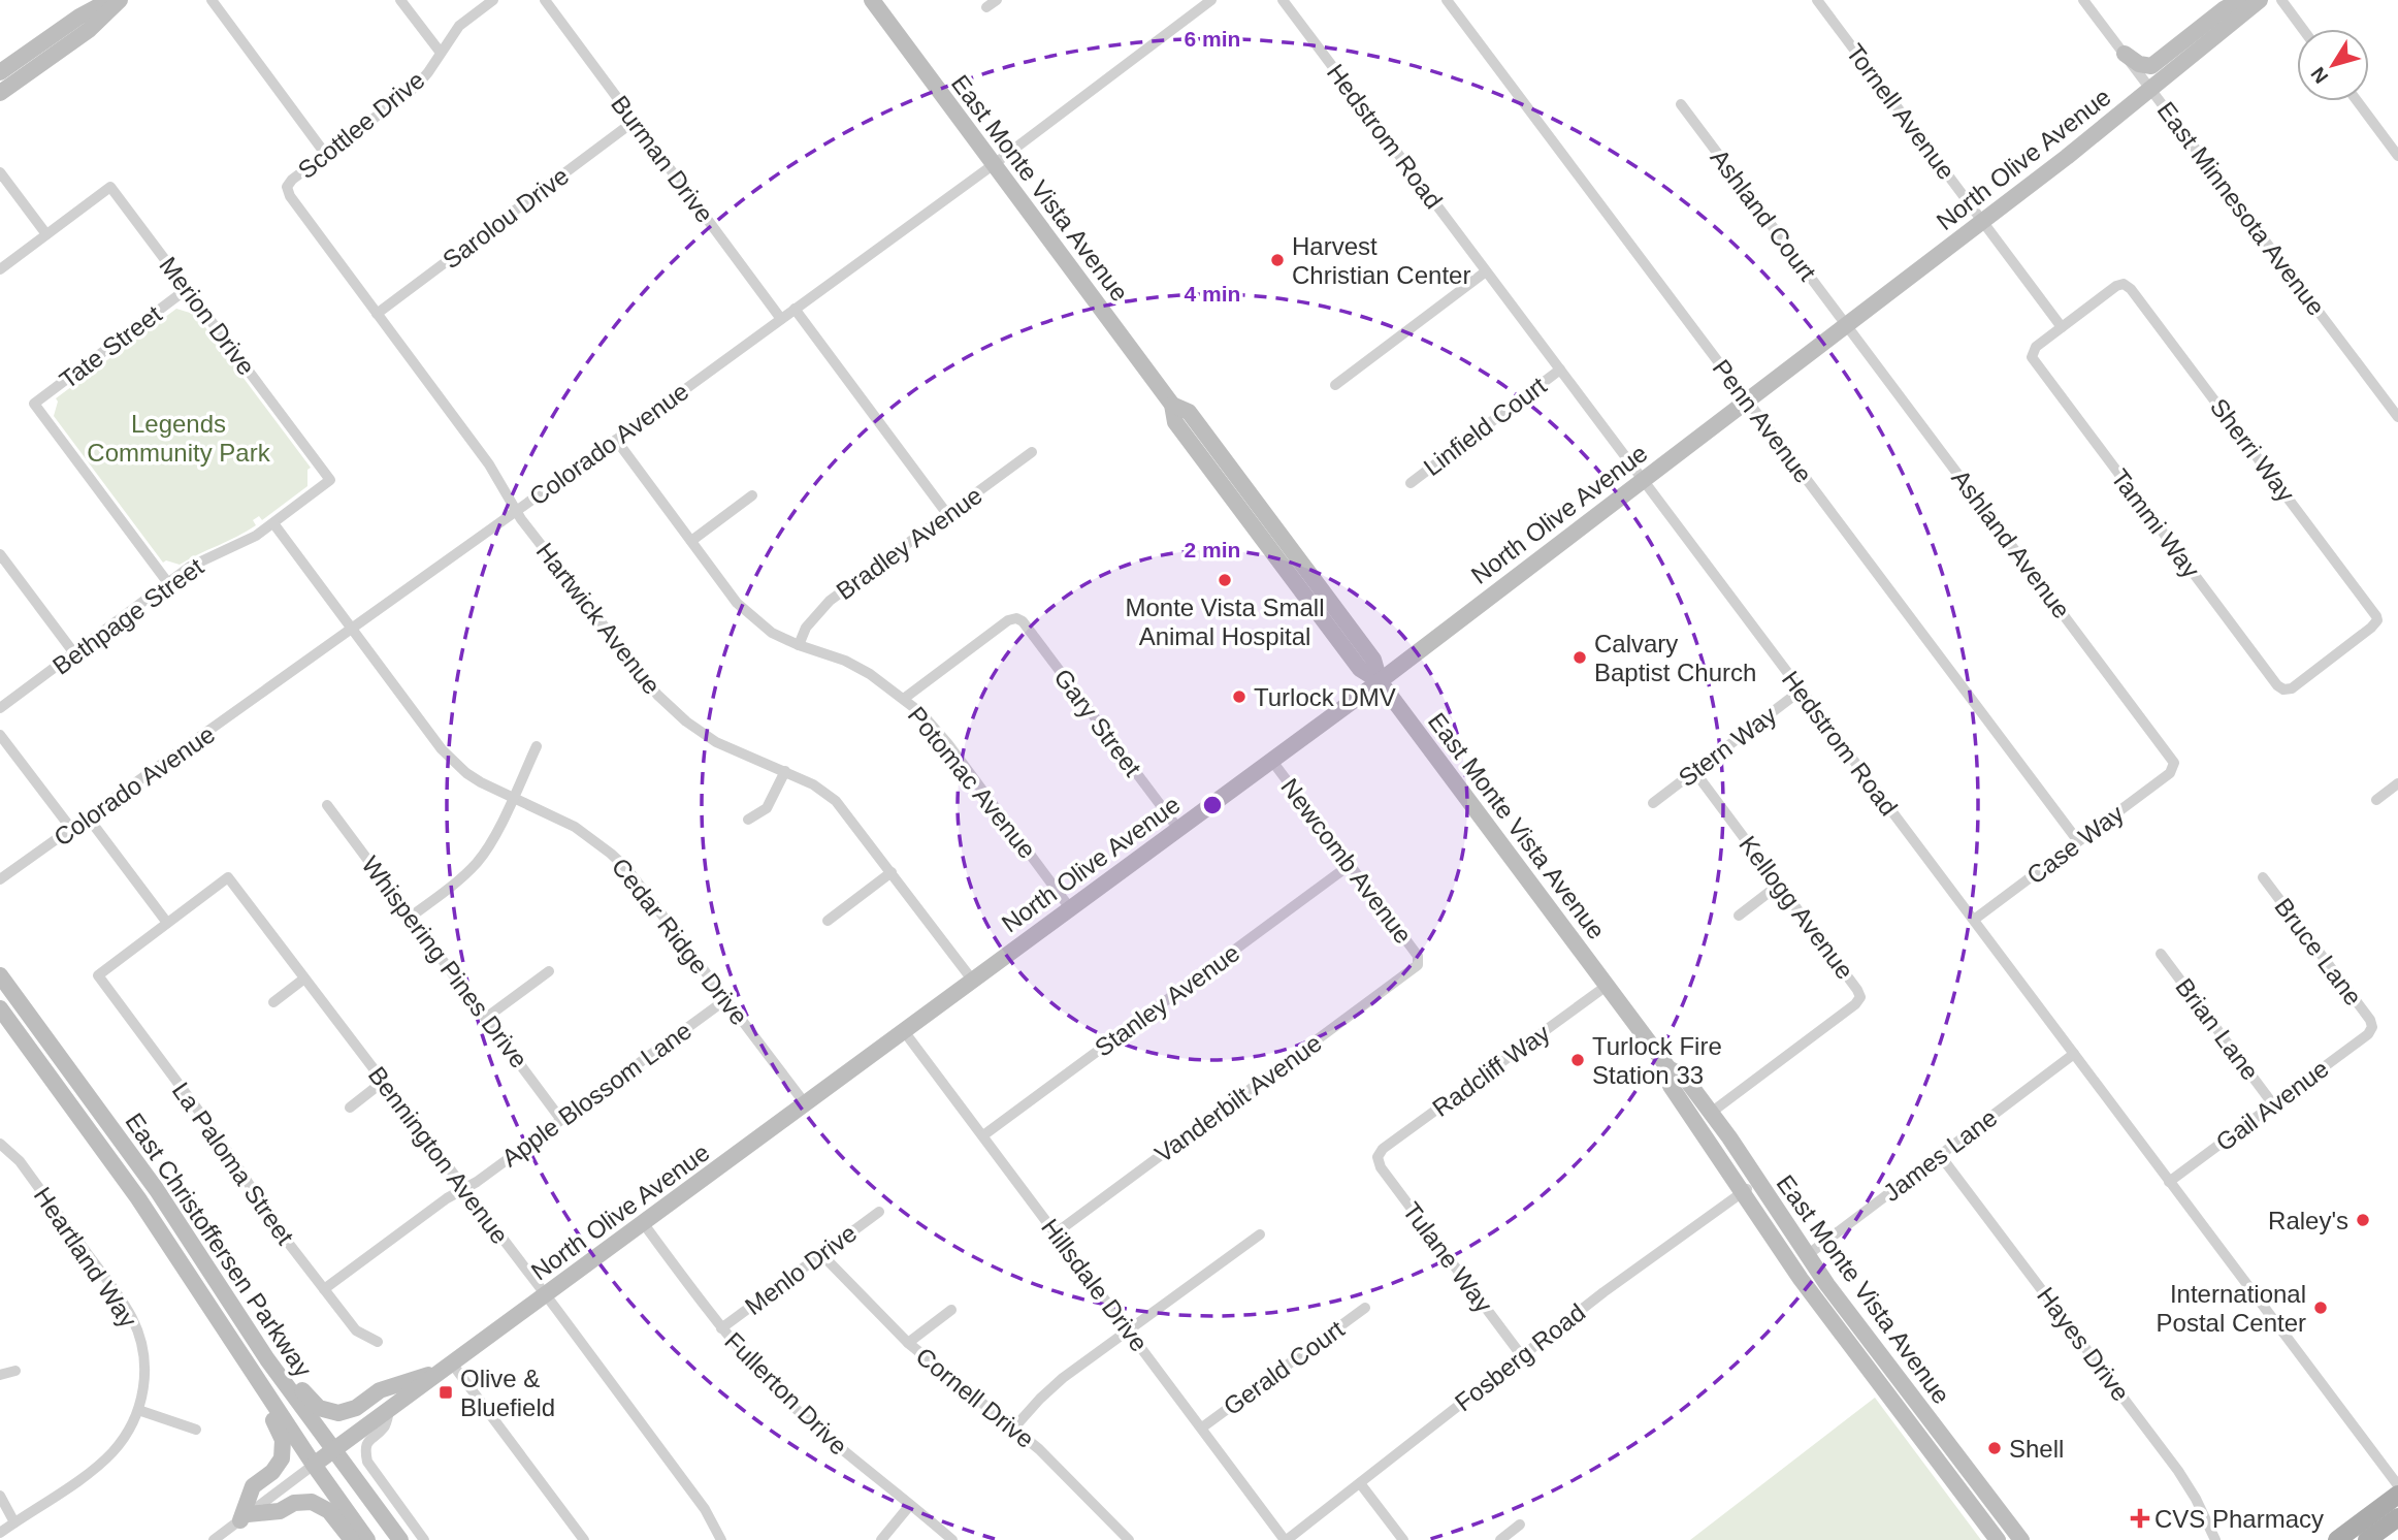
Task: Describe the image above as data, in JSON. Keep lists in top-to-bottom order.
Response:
{
  "streets": {
    "street": [
      "Tornell Avenue",
      "Scottlee Drive",
      "Hedstrom Road",
      "Burman Drive",
      "North Olive Avenue",
      "East Monte Vista Avenue",
      "East Minnesota Avenue",
      "Ashland Court",
      "Sarolou Drive",
      "Merion Drive",
      "Tate Street",
      "Penn Avenue",
      "Linfield Court",
      "Colorado Avenue",
      "Sherri Way",
      "Tammi Way",
      "Bradley Avenue",
      "Ashland Avenue",
      "Bethpage Street",
      "Hartwick Avenue",
      "Gary Street",
      "Stern Way",
      "Potomac Avenue",
      "Case Way",
      "Newcomb Avenue",
      "Kellogg Avenue",
      "Cedar Ridge Drive",
      "Bruce Lane",
      "Whispering Pines Drive",
      "Stanley Avenue",
      "Brian Lane",
      "Radcliff Way",
      "Apple Blossom Lane",
      "Vanderbilt Avenue",
      "Gail Avenue",
      "Bennington Avenue",
      "James Lane",
      "La Paloma Street",
      "East Christoffersen Parkway",
      "Heartland Way",
      "Tulane Way",
      "Menlo Drive",
      "Hillsdale Drive",
      "Hayes Drive",
      "Fosberg Road",
      "Gerald Court",
      "Fullerton Drive",
      "Cornell Drive"
    ]
  },
  "crossings": [
    ["Tornell Avenue", "North Olive Avenue"],
    ["Tornell Avenue", "Sherri Way"],
    ["Tornell Avenue", "Tammi Way"],
    ["Scottlee Drive", "Hartwick Avenue"],
    ["Hedstrom Road", "North Olive Avenue"],
    ["Hedstrom Road", "Linfield Court"],
    ["Hedstrom Road", "Stern Way"],
    ["Hedstrom Road", "Case Way"],
    ["Hedstrom Road", "Gail Avenue"],
    ["Hedstrom Road", "James Lane"],
    ["Burman Drive", "Sarolou Drive"],
    ["Burman Drive", "Colorado Avenue"],
    ["North Olive Avenue", "East Monte Vista Avenue"],
    ["North Olive Avenue", "East Minnesota Avenue"],
    ["North Olive Avenue", "Ashland Court"],
    ["North Olive Avenue", "Penn Avenue"],
    ["North Olive Avenue", "Ashland Avenue"],
    ["North Olive Avenue", "Hartwick Avenue"],
    ["North Olive Avenue", "Gary Street"],
    ["North Olive Avenue", "Potomac Avenue"],
    ["North Olive Avenue", "Newcomb Avenue"],
    ["North Olive Avenue", "Cedar Ridge Drive"],
    ["North Olive Avenue", "Bennington Avenue"],
    ["North Olive Avenue", "East Christoffersen Parkway"],
    ["North Olive Avenue", "Hillsdale Drive"],
    ["North Olive Avenue", "Fullerton Drive"],
    ["East Monte Vista Avenue", "Colorado Avenue"],
    ["East Monte Vista Avenue", "Kellogg Avenue"],
    ["East Monte Vista Avenue", "Radcliff Way"],
    ["East Monte Vista Avenue", "James Lane"],
    ["East Monte Vista Avenue", "Fosberg Road"],
    ["Ashland Court", "Ashland Avenue"],
    ["Sarolou Drive", "Hartwick Avenue"],
    ["Merion Drive", "Tate Street"],
    ["Merion Drive", "Bethpage Street"],
    ["Tate Street", "Bethpage Street"],
    ["Penn Avenue", "Case Way"],
    ["Colorado Avenue", "Hartwick Avenue"],
    ["Colorado Avenue", "Potomac Avenue"],
    ["Colorado Avenue", "Cedar Ridge Drive"],
    ["Sherri Way", "Tammi Way"],
    ["Bradley Avenue", "Potomac Avenue"],
    ["Ashland Avenue", "Case Way"],
    ["Bethpage Street", "Cedar Ridge Drive"],
    ["Gary Street", "Potomac Avenue"],
    ["Stern Way", "Kellogg Avenue"],
    ["Newcomb Avenue", "Stanley Avenue"],
    ["Newcomb Avenue", "Vanderbilt Avenue"],
    ["Cedar Ridge Drive", "Apple Blossom Lane"],
    ["Bruce Lane", "Gail Avenue"],
    ["Whispering Pines Drive", "Apple Blossom Lane"],
    ["Stanley Avenue", "Hillsdale Drive"],
    ["Brian Lane", "Gail Avenue"],
    ["Radcliff Way", "Tulane Way"],
    ["Apple Blossom Lane", "Bennington Avenue"],
    ["Apple Blossom Lane", "La Paloma Street"],
    ["Vanderbilt Avenue", "Hillsdale Drive"],
    ["Bennington Avenue", "La Paloma Street"],
    ["James Lane", "Hayes Drive"],
    ["Tulane Way", "Fosberg Road"],
    ["Menlo Drive", "Fullerton Drive"],
    ["Menlo Drive", "Cornell Drive"],
    ["Hillsdale Drive", "Fosberg Road"],
    ["Hillsdale Drive", "Gerald Court"]
  ],
  "parks": ["Legends Community Park"],
  "places": {
    "other": [
      "Harvest Christian Center",
      "Monte Vista Small Animal Hospital",
      "Calvary Baptist Church",
      "Turlock DMV",
      "Turlock Fire Station 33",
      "Raley's",
      "International Postal Center",
      "Shell"
    ],
    "transit": ["Olive & Bluefield"],
    "health": ["CVS Pharmacy"]
  },
  "north": "bottom left",
  "rings": ["6 min", "4 min", "2 min"]
}
